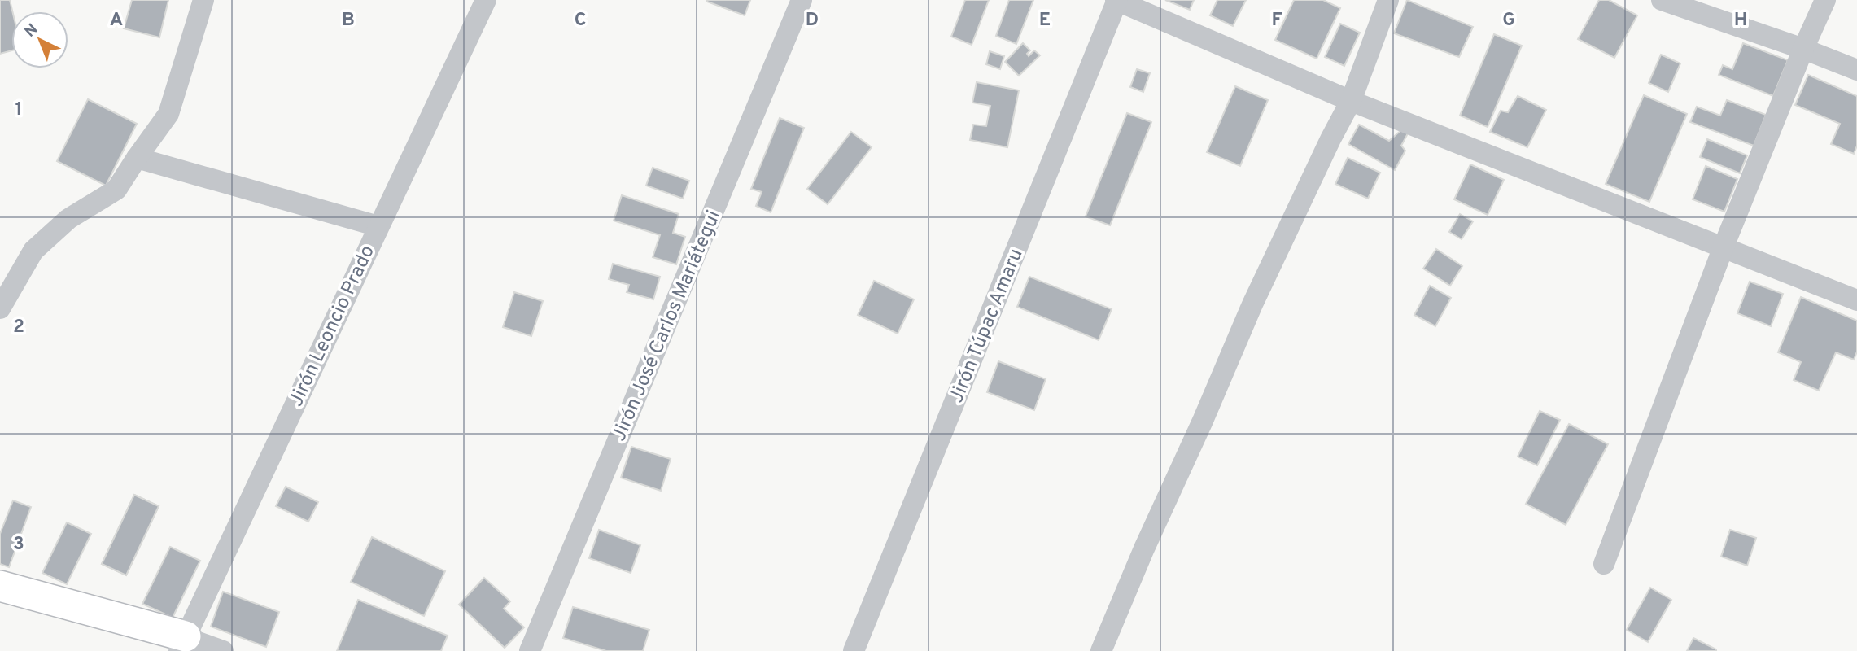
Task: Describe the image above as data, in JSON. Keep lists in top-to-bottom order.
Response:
{
  "streets": {
    "street": ["Jirón Leoncio Prado", "Jirón José Carlos Mariátegui", "Jirón Túpac Amaru"]
  },
  "north": "top left",
  "grid": {
    "columns": [
      "A",
      "B",
      "C",
      "D",
      "E",
      "F",
      "G",
      "H"
    ],
    "rows": ["1", "2", "3"]
  }
}
